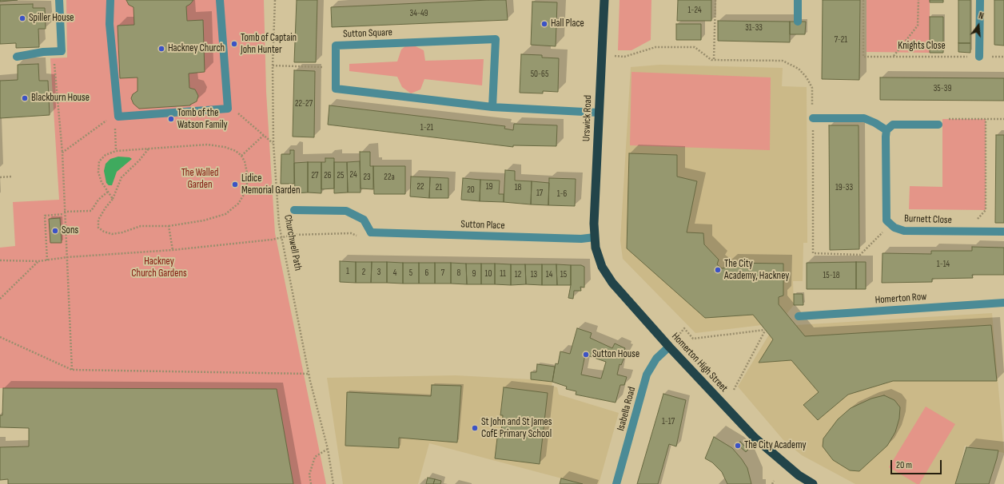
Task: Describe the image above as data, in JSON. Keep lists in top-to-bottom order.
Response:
{
  "streets": {
    "highway": ["Urswick Road", "Homerton High Street"],
    "street": [
      "Sutton Square",
      "Burnett Close",
      "Sutton Place",
      "Homerton Row",
      "Isabella Road"
    ],
    "path": ["Knights Close", "Churchwell Path"]
  },
  "crossings": [
    ["Sutton Square", "Urswick Road"],
    ["Urswick Road", "Sutton Place"],
    ["Urswick Road", "Homerton High Street"],
    ["Sutton Place", "Homerton High Street"],
    ["Homerton High Street", "Isabella Road"]
  ],
  "parks": ["The Walled Garden", "Hackney Church Gardens"],
  "places": [
    "Spiller House",
    "Hall Place",
    "Tomb of Captain John Hunter",
    "Hackney Church",
    "Blackburn House",
    "Tomb of the Watson Family",
    "Lidice Memorial Garden",
    "Sons",
    "The City Academy, Hackney",
    "Sutton House",
    "St John and St James CofE Primary School",
    "The City Academy"
  ],
  "house_numbers": [
    "1-24",
    "34-49",
    "31-33",
    "7-21",
    "50-65",
    "35-39",
    "22-27",
    "1-21",
    "24",
    "27",
    "26",
    "25",
    "23",
    "22a",
    "22",
    "19",
    "21",
    "18",
    "19-33",
    "20",
    "17",
    "1-6",
    "1-14",
    "1",
    "2",
    "3",
    "4",
    "5",
    "6",
    "7",
    "8",
    "9",
    "10",
    "11",
    "12",
    "13",
    "14",
    "15",
    "15-18",
    "1-17"
  ],
  "scale_bar": "20 m",
  "north": "top"
}
